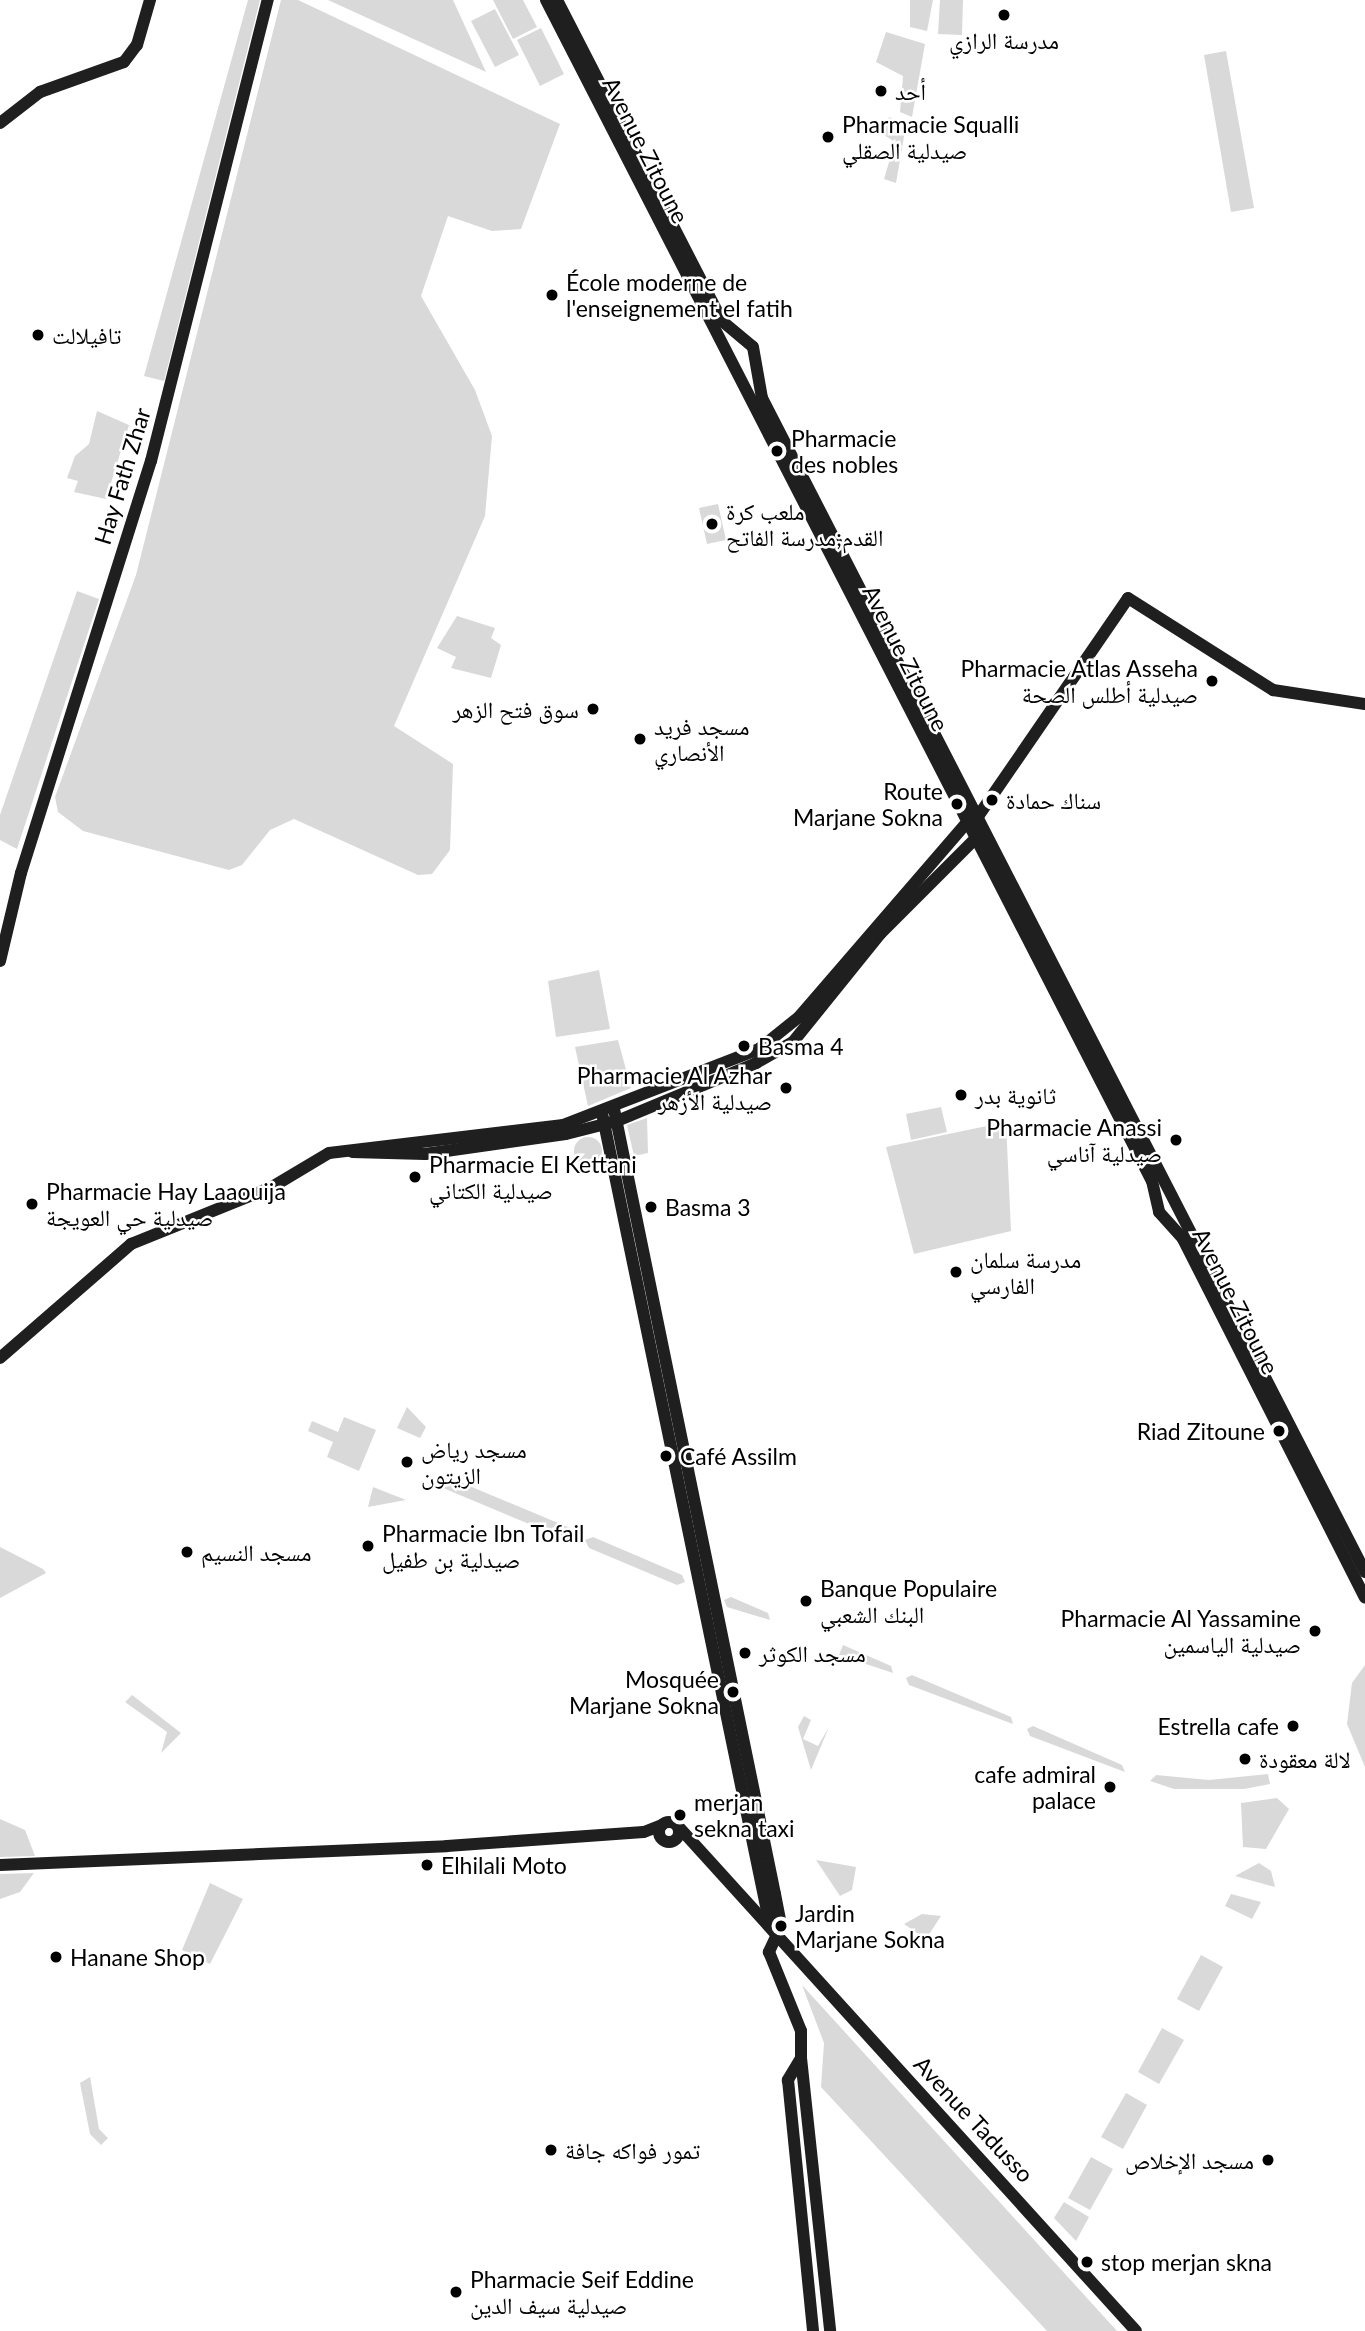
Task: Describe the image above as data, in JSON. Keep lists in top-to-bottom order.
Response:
{
  "streets": {
    "street": ["Avenue Zitoune", "Hay Fath Zhar", "Avenue Tadusso"]
  },
  "places": [
    "مدرسة الرازي",
    "أحد",
    "Pharmacie Squalli صيدلية الصقلي",
    "École moderne de l'enseignement el fatih",
    "تافيلالت",
    "Pharmacie des nobles",
    "ملعب كرة القدم;مدرسة الفاتح",
    "Pharmacie Atlas Asseha صيدلية أطلس الصحة",
    "سوق فتح الزهر",
    "مسجد فريد الأنصاري",
    "سناك حمادة",
    "Route Marjane Sokna",
    "Basma 4",
    "Pharmacie Al Azhar صيدلية الأزهر",
    "ثانوية بدر",
    "Pharmacie Anassi صيدلية آناسي",
    "Pharmacie El Kettani صيدلية الكتاني",
    "Pharmacie Hay Laaouija صيدلية حي العويجة",
    "Basma 3",
    "مدرسة سلمان الفارسي",
    "Riad Zitoune",
    "Café Assilm",
    "مسجد رياض الزيتون",
    "Pharmacie Ibn Tofail صيدلية بن طفيل",
    "مسجد النسيم",
    "Banque Populaire البنك الشعبي",
    "Pharmacie Al Yassamine صيدلية الياسمين",
    "مسجد الكوثر",
    "Mosquée Marjane Sokna",
    "Estrella cafe",
    "لالة معقودة",
    "cafe admiral palace",
    "merjan sekna taxi",
    "Elhilali Moto",
    "Jardin Marjane Sokna",
    "Hanane Shop",
    "تمور فواكه جافة",
    "مسجد الإخلاص",
    "stop merjan skna",
    "Pharmacie Seif Eddine صيدلية سيف الدين"
  ]
}
